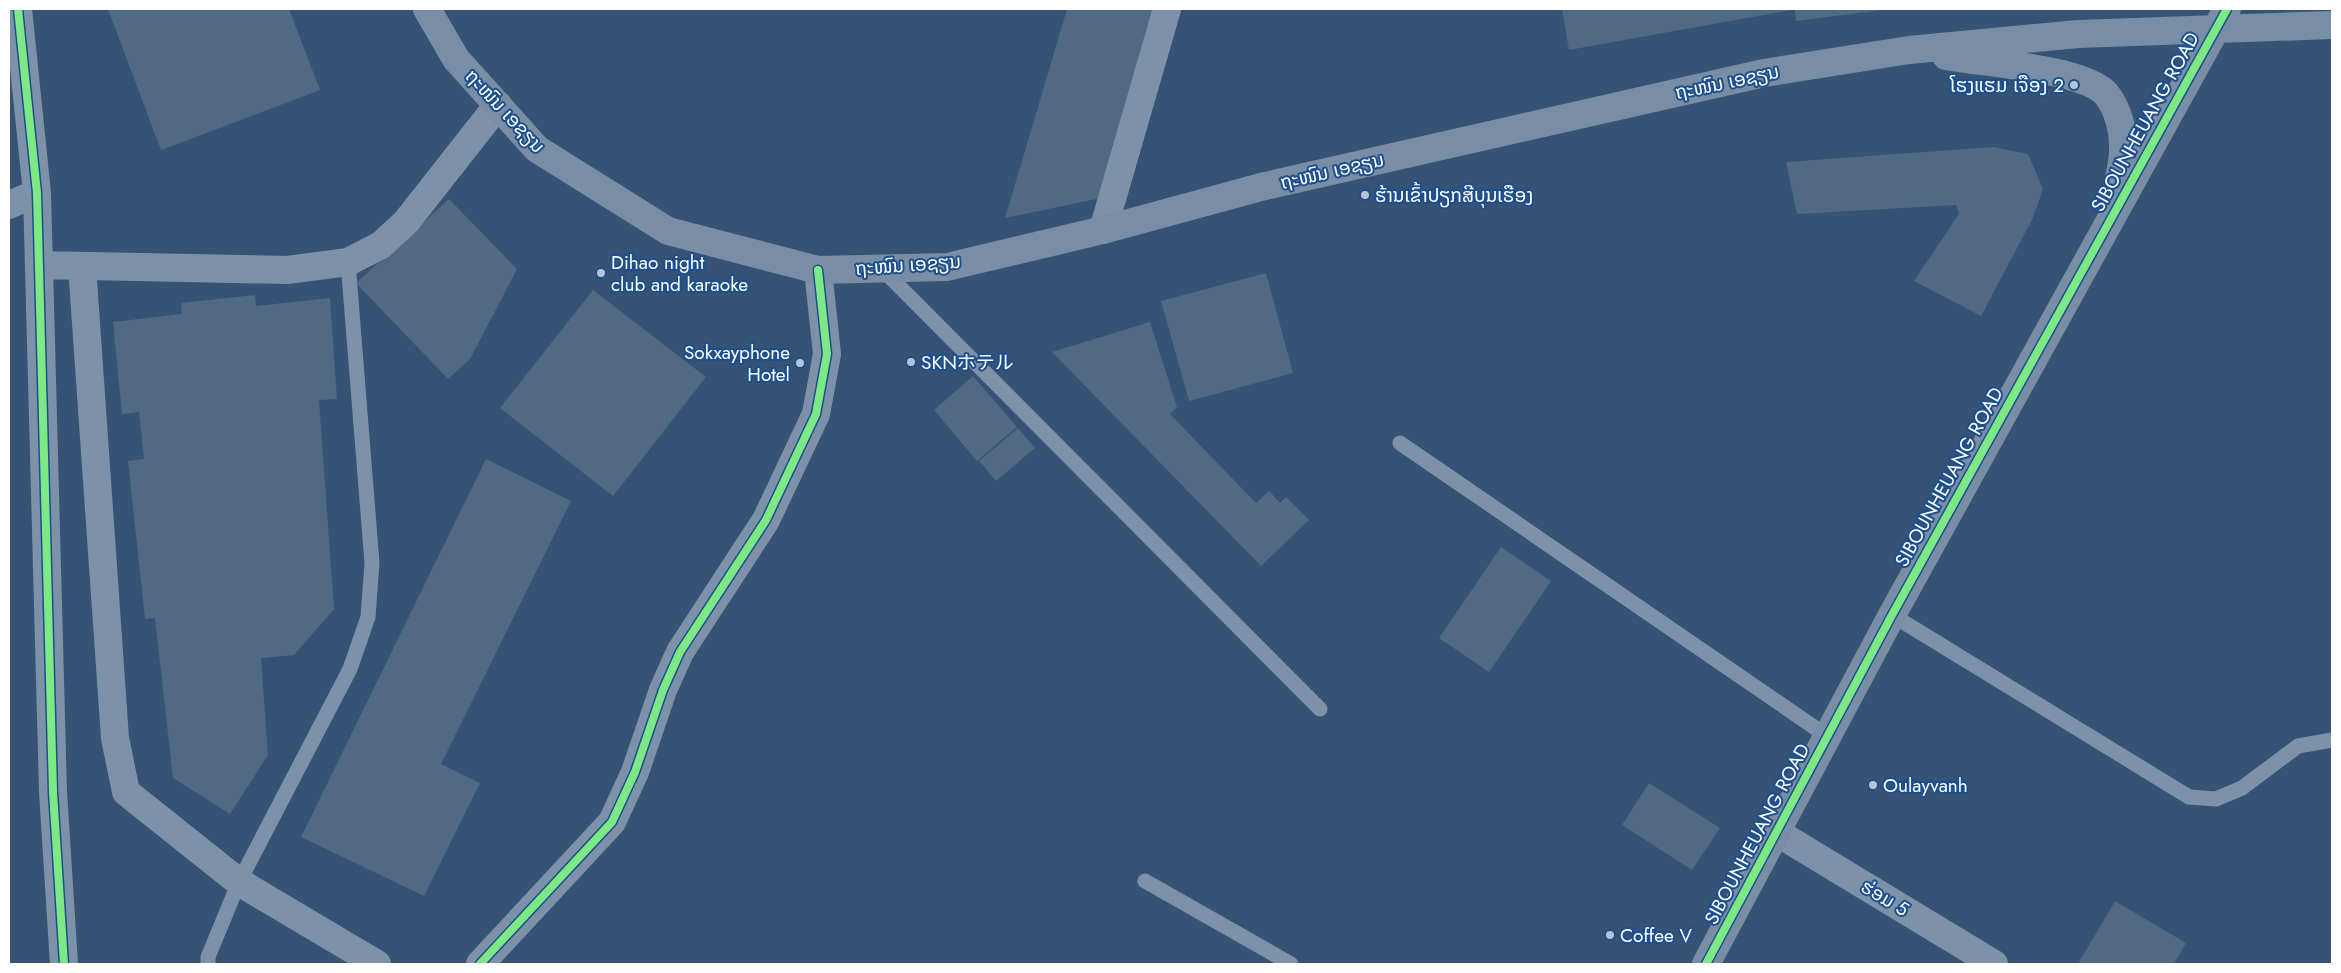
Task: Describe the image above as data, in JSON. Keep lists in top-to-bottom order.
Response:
{
  "streets": {
    "main road": ["ຖະໜົນ ເອຊຽນ", "SIBOUNHEUANG ROAD"],
    "street": ["ຮ່ອມ 5"]
  },
  "crossings": [
    ["ຖະໜົນ ເອຊຽນ", "SIBOUNHEUANG ROAD"],
    ["SIBOUNHEUANG ROAD", "ຮ່ອມ 5"]
  ],
  "places": [
    "ໂຮງແຮມ ເຈືອງ 2",
    "ຮ້ານເຂົ້າປຽກສີບຸນເຮືອງ",
    "Dihao night club and karaoke",
    "SKNホテル",
    "Sokxayphone Hotel",
    "Oulayvanh",
    "Coffee V"
  ]
}
